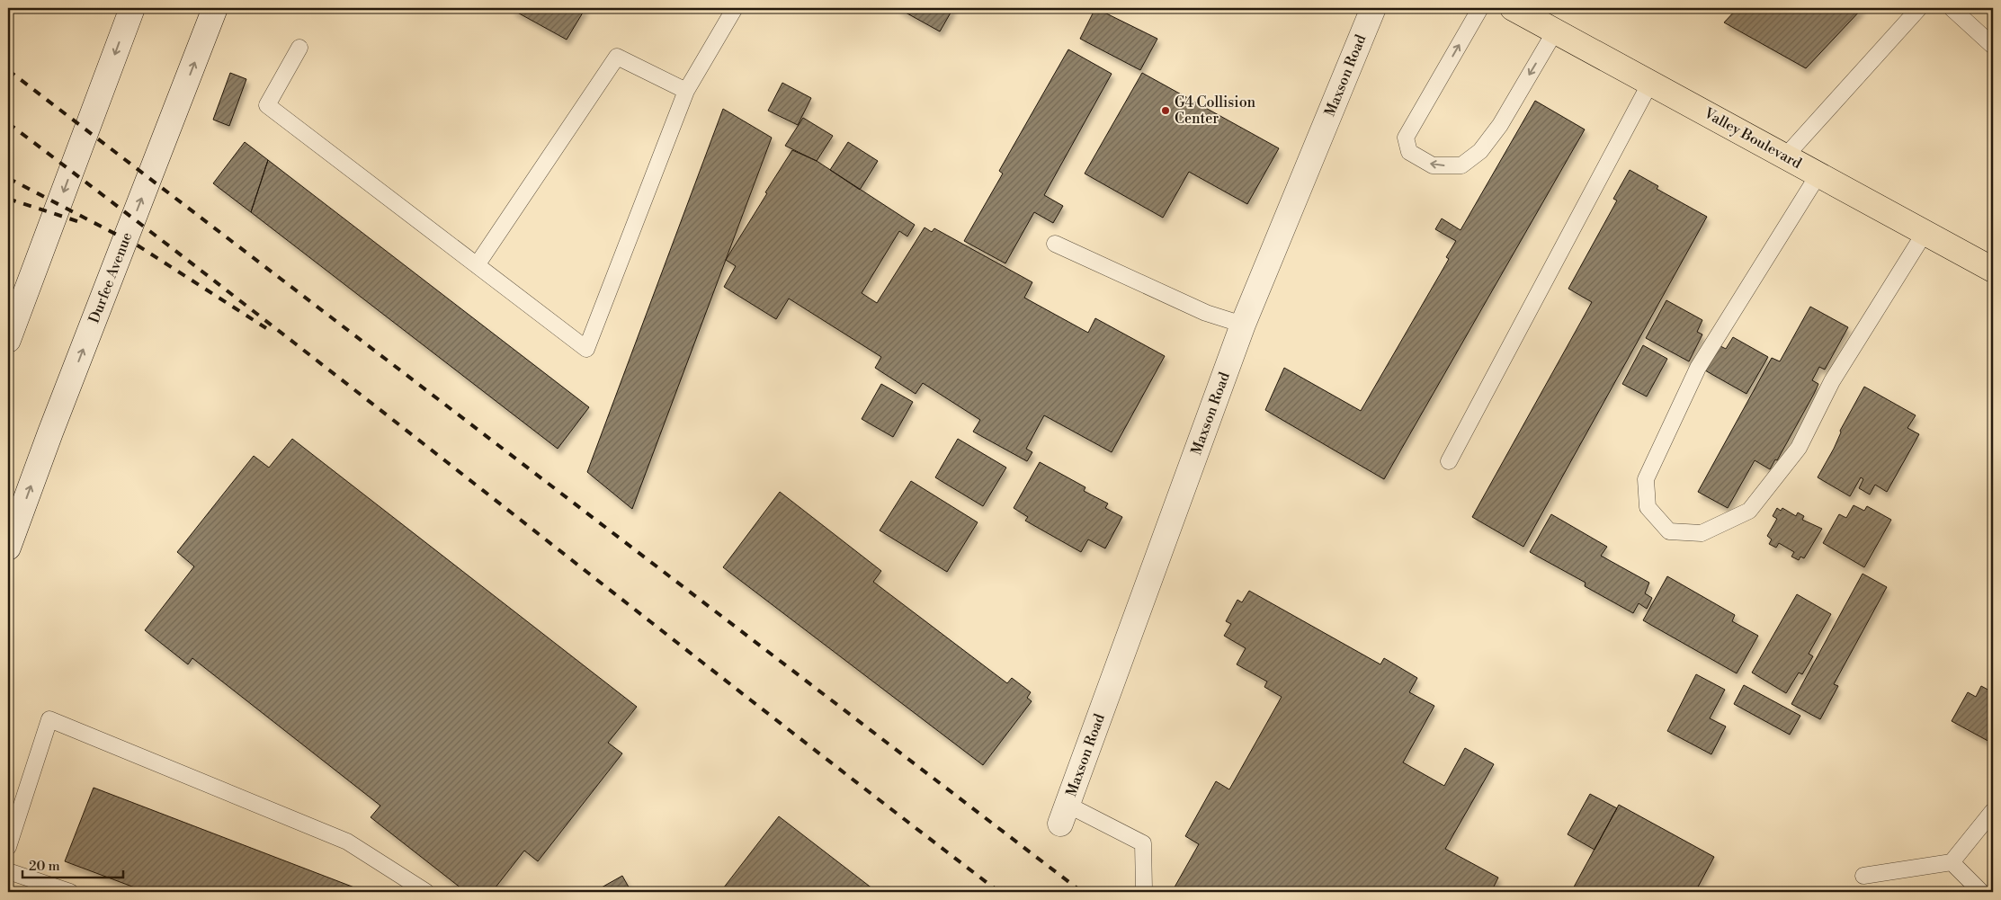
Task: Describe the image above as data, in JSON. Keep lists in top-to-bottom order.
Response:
{
  "streets": {
    "main road": ["Maxson Road", "Valley Boulevard", "Durfee Avenue"]
  },
  "places": ["G4 Collision Center"],
  "scale_bar": "20 m"
}
